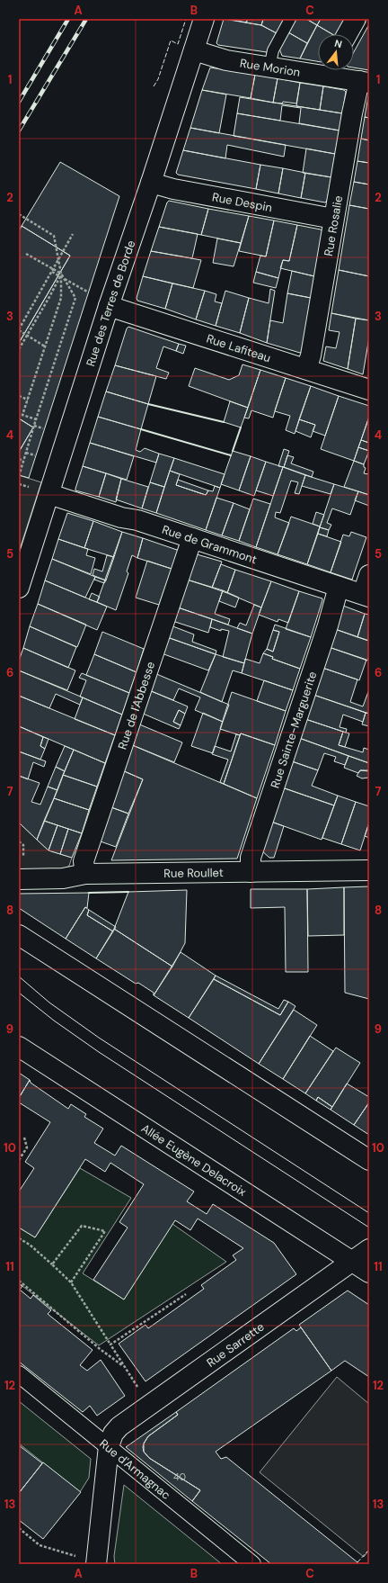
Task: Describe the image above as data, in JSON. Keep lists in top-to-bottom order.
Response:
{
  "streets": {
    "street": [
      "Rue Morion",
      "Rue Despin",
      "Rue Rosalie",
      "Rue des Terres de Borde",
      "Rue Lafiteau",
      "Rue de Grammont",
      "Rue de l'Abbesse",
      "Rue Sainte-Marguerite",
      "Rue Roullet",
      "Allée Eugène Delacroix",
      "Rue Sarrette",
      "Rue d'Armagnac"
    ]
  },
  "crossings": [
    ["Rue Morion", "Rue Rosalie"],
    ["Rue Morion", "Rue des Terres de Borde"],
    ["Rue Despin", "Rue Rosalie"],
    ["Rue Despin", "Rue des Terres de Borde"],
    ["Rue Rosalie", "Rue Lafiteau"],
    ["Rue des Terres de Borde", "Rue Lafiteau"],
    ["Rue des Terres de Borde", "Rue de Grammont"],
    ["Rue de Grammont", "Rue de l'Abbesse"],
    ["Rue de Grammont", "Rue Sainte-Marguerite"],
    ["Rue de l'Abbesse", "Rue Roullet"],
    ["Rue Sainte-Marguerite", "Rue Roullet"],
    ["Allée Eugène Delacroix", "Rue Sarrette"],
    ["Rue Sarrette", "Rue d'Armagnac"]
  ],
  "house_numbers": ["40"],
  "north": "top",
  "grid": {
    "columns": ["A", "B", "C"],
    "rows": [
      "1",
      "2",
      "3",
      "4",
      "5",
      "6",
      "7",
      "8",
      "9",
      "10",
      "11",
      "12",
      "13"
    ]
  }
}
